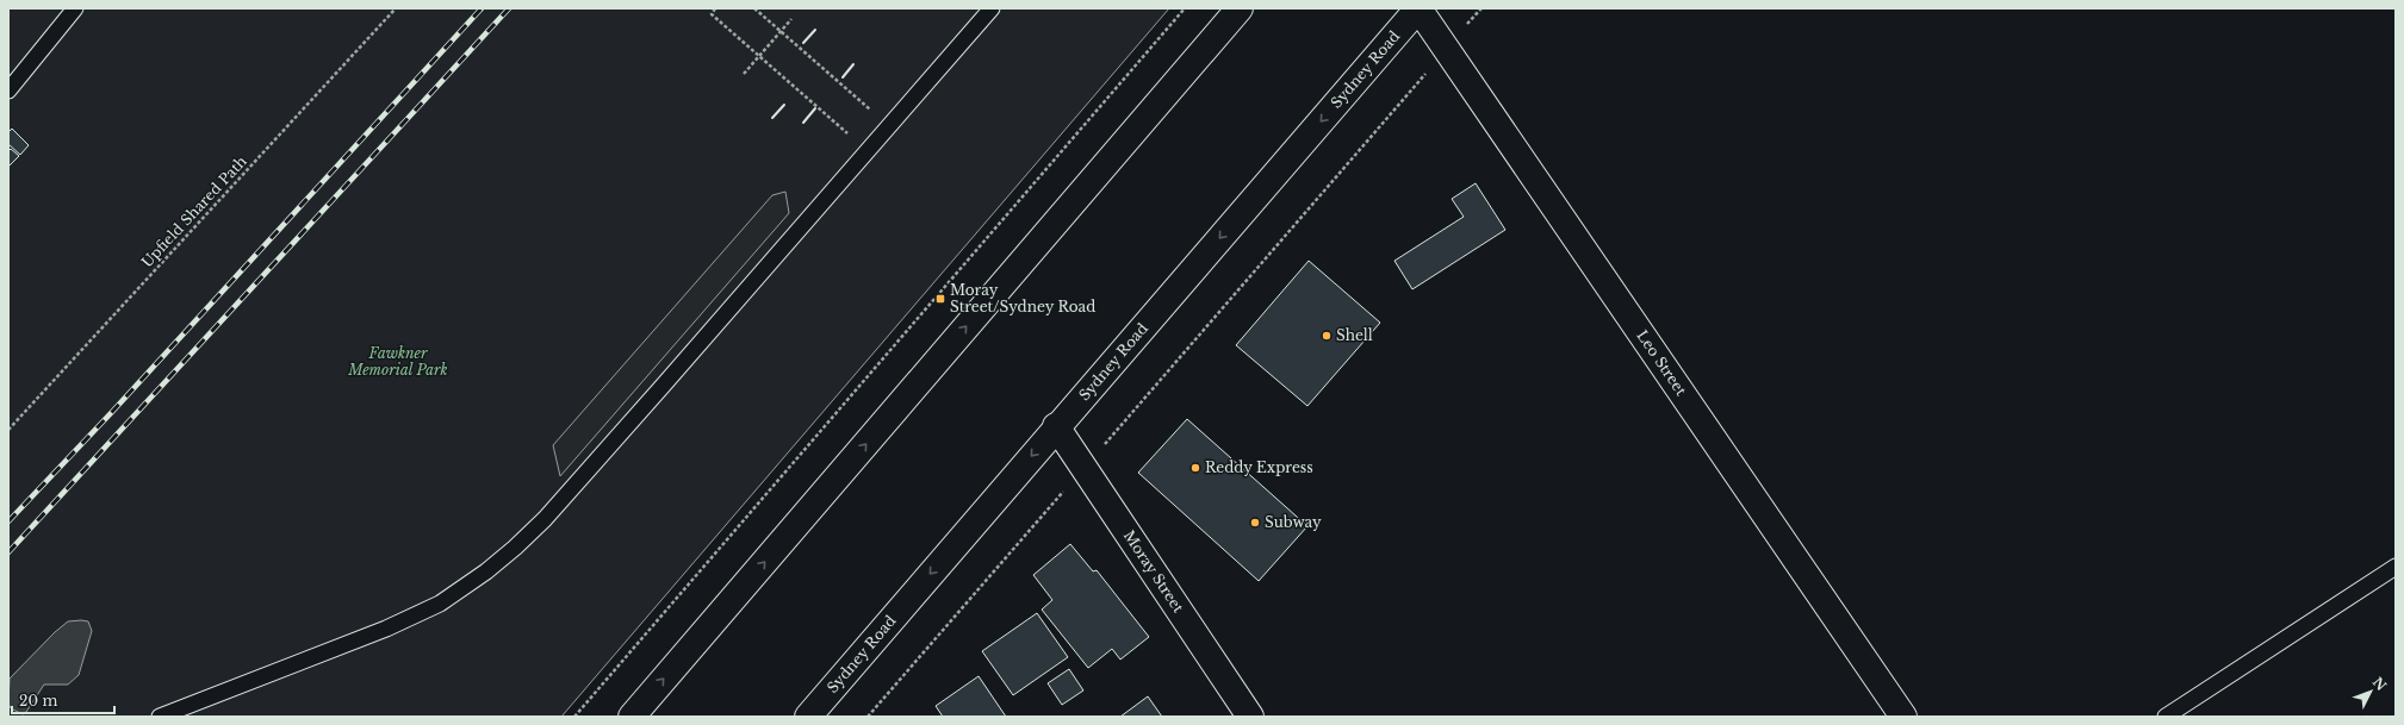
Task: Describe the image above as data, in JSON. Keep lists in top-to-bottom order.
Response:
{
  "streets": {
    "main road": ["Sydney Road", "Leo Street", "Moray Street"],
    "path": ["Upfield Shared Path"]
  },
  "crossings": [
    ["Sydney Road", "Leo Street"],
    ["Sydney Road", "Moray Street"]
  ],
  "parks": ["Fawkner Memorial Park"],
  "places": {
    "transit": ["Moray Street/Sydney Road"],
    "other": ["Shell", "Reddy Express", "Subway"]
  },
  "scale_bar": "20 m",
  "north": "top right"
}
